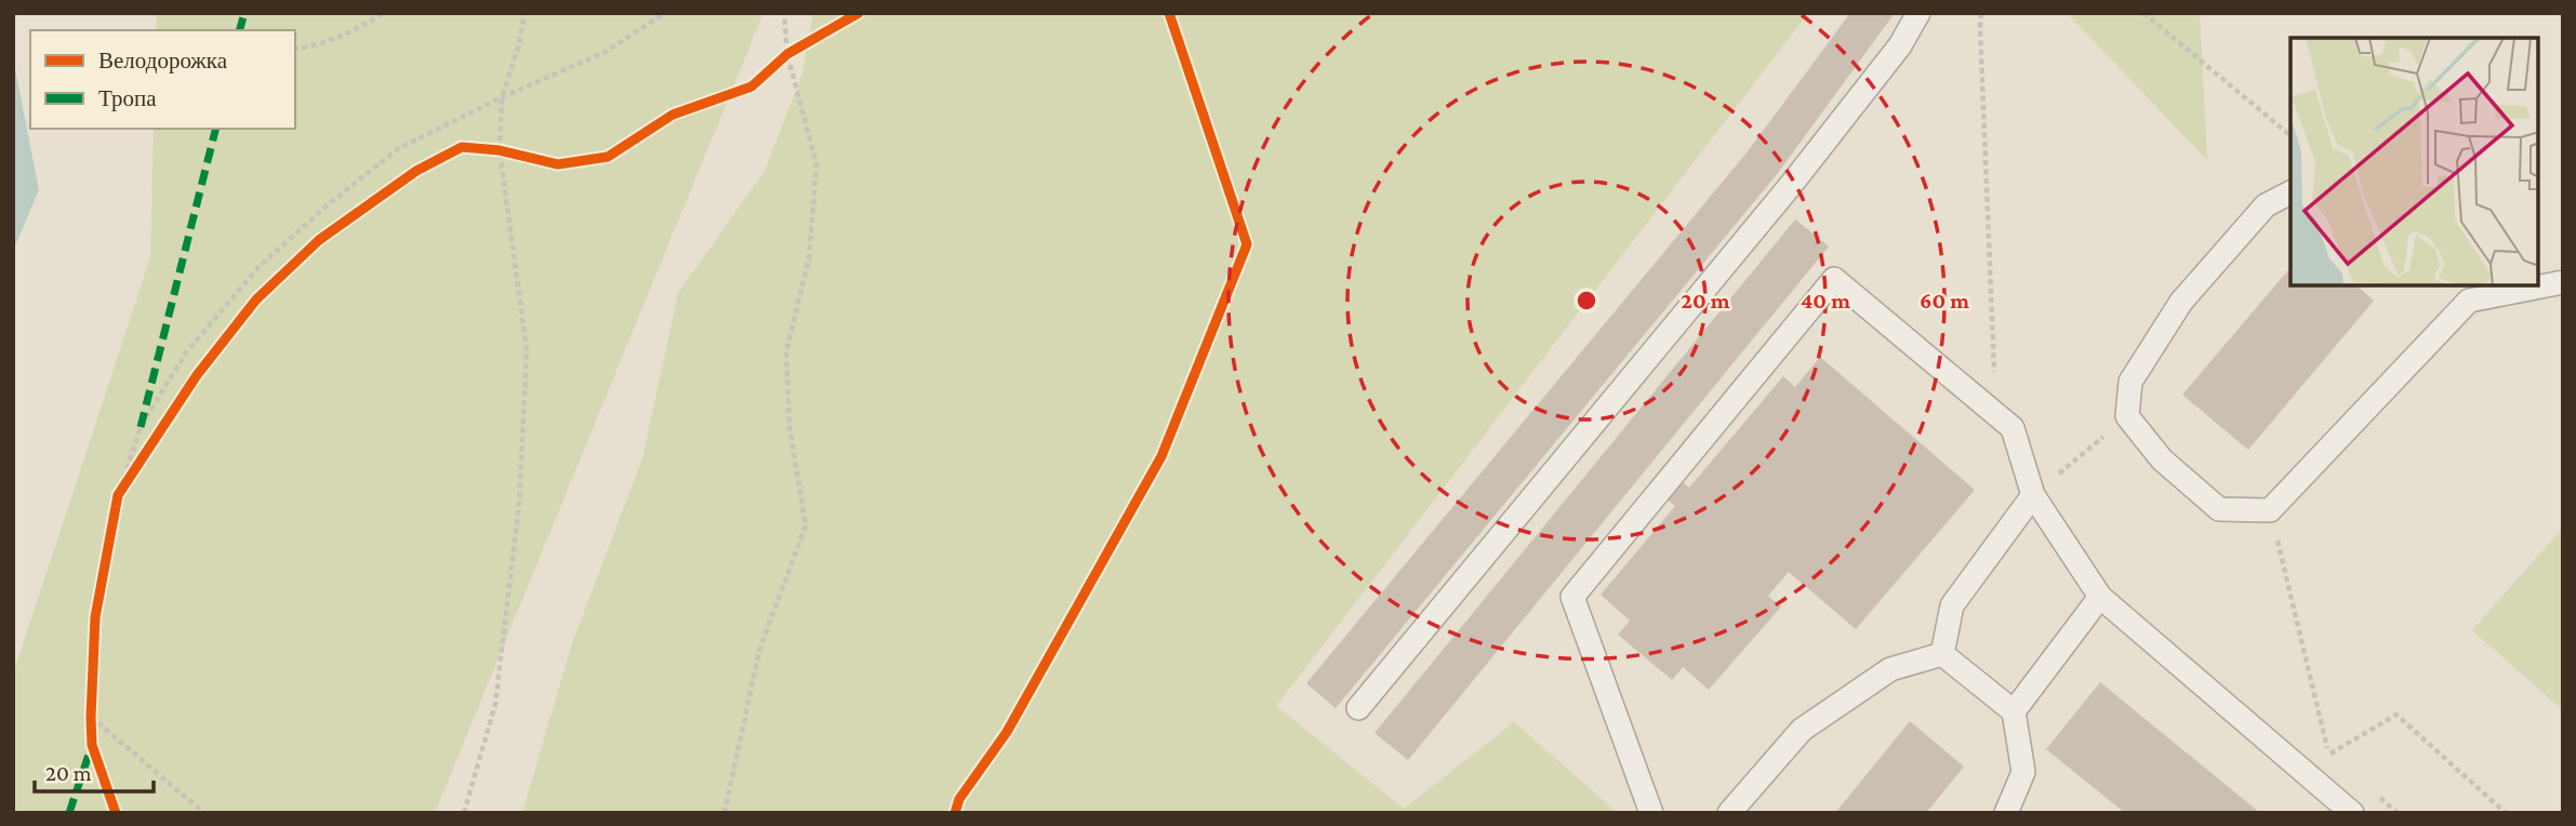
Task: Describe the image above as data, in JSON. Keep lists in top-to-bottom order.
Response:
{
  "legend": ["Велодорожка", "Тропа"],
  "scale_bar": "20 m",
  "rings": ["20 m", "40 m", "60 m"]
}
